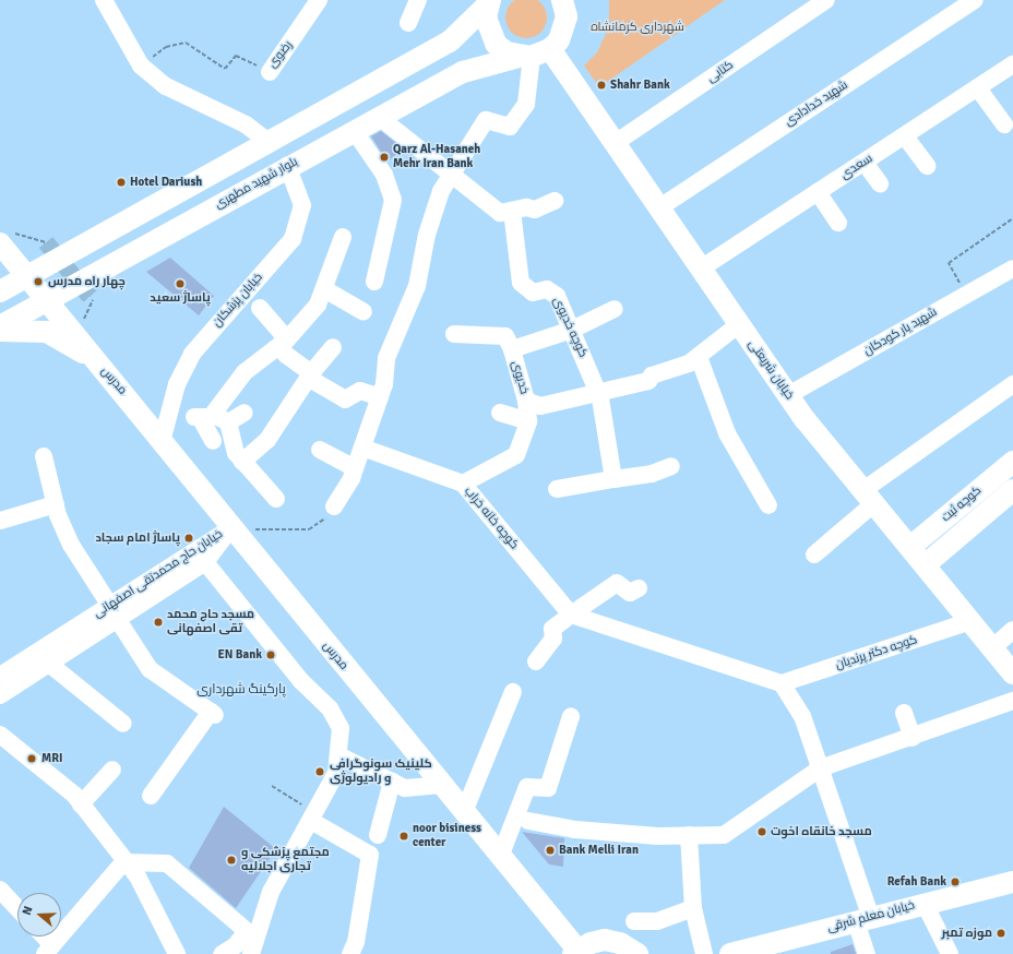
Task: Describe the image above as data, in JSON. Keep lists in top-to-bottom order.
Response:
{
  "streets": {
    "main road": [
      "بلوار شهید مطهری",
      "خیابان شریعتی",
      "مدرس",
      "کوچه ثبت",
      "خیابان معلم شرقی"
    ],
    "street": [
      "رضوی",
      "کتابی",
      "شهید خدادادی",
      "سعدی",
      "خیابان پزشکان",
      "کوچه خدیوی",
      "شهید یار کودکان",
      "خدیوی",
      "کوچه خانه خراب",
      "خیابان حاج محمدتقی اصفهانی",
      "کوچه دکتر پرندیان"
    ]
  },
  "crossings": [
    ["کتابی", "خیابان شریعتی"],
    ["شهید خدادادی", "خیابان شریعتی"],
    ["سعدی", "خیابان شریعتی"],
    ["بلوار شهید مطهری", "خیابان پزشکان"],
    ["بلوار شهید مطهری", "خیابان شریعتی"],
    ["بلوار شهید مطهری", "مدرس"],
    ["خیابان پزشکان", "مدرس"],
    ["کوچه خدیوی", "خدیوی"],
    ["شهید یار کودکان", "خیابان شریعتی"],
    ["خیابان شریعتی", "کوچه ثبت"],
    ["خیابان شریعتی", "کوچه دکتر پرندیان"],
    ["خدیوی", "کوچه خانه خراب"],
    ["مدرس", "خیابان حاج محمدتقی اصفهانی"]
  ],
  "districts": ["پارکینگ شهرداری"],
  "parks": ["شهرداری کرمانشاه"],
  "places": [
    "Shahr Bank",
    "Qarz Al-Hasaneh Mehr Iran Bank",
    "Hotel Dariush",
    "چهار راه مدرس",
    "پاساژ سعید",
    "پاساژ امام سجاد",
    "مسجد حاج محمد تقی اصفهانی",
    "EN Bank",
    "MRI",
    "کلینیک سونوگرافی و رادیولوژی",
    "مسجد خانقاه اخوت",
    "noor bisiness center",
    "Bank Melli Iran",
    "مجتمع پزشکی و تجاری اجلالیه",
    "Refah Bank",
    "موزه تمبر"
  ],
  "north": "left"
}
